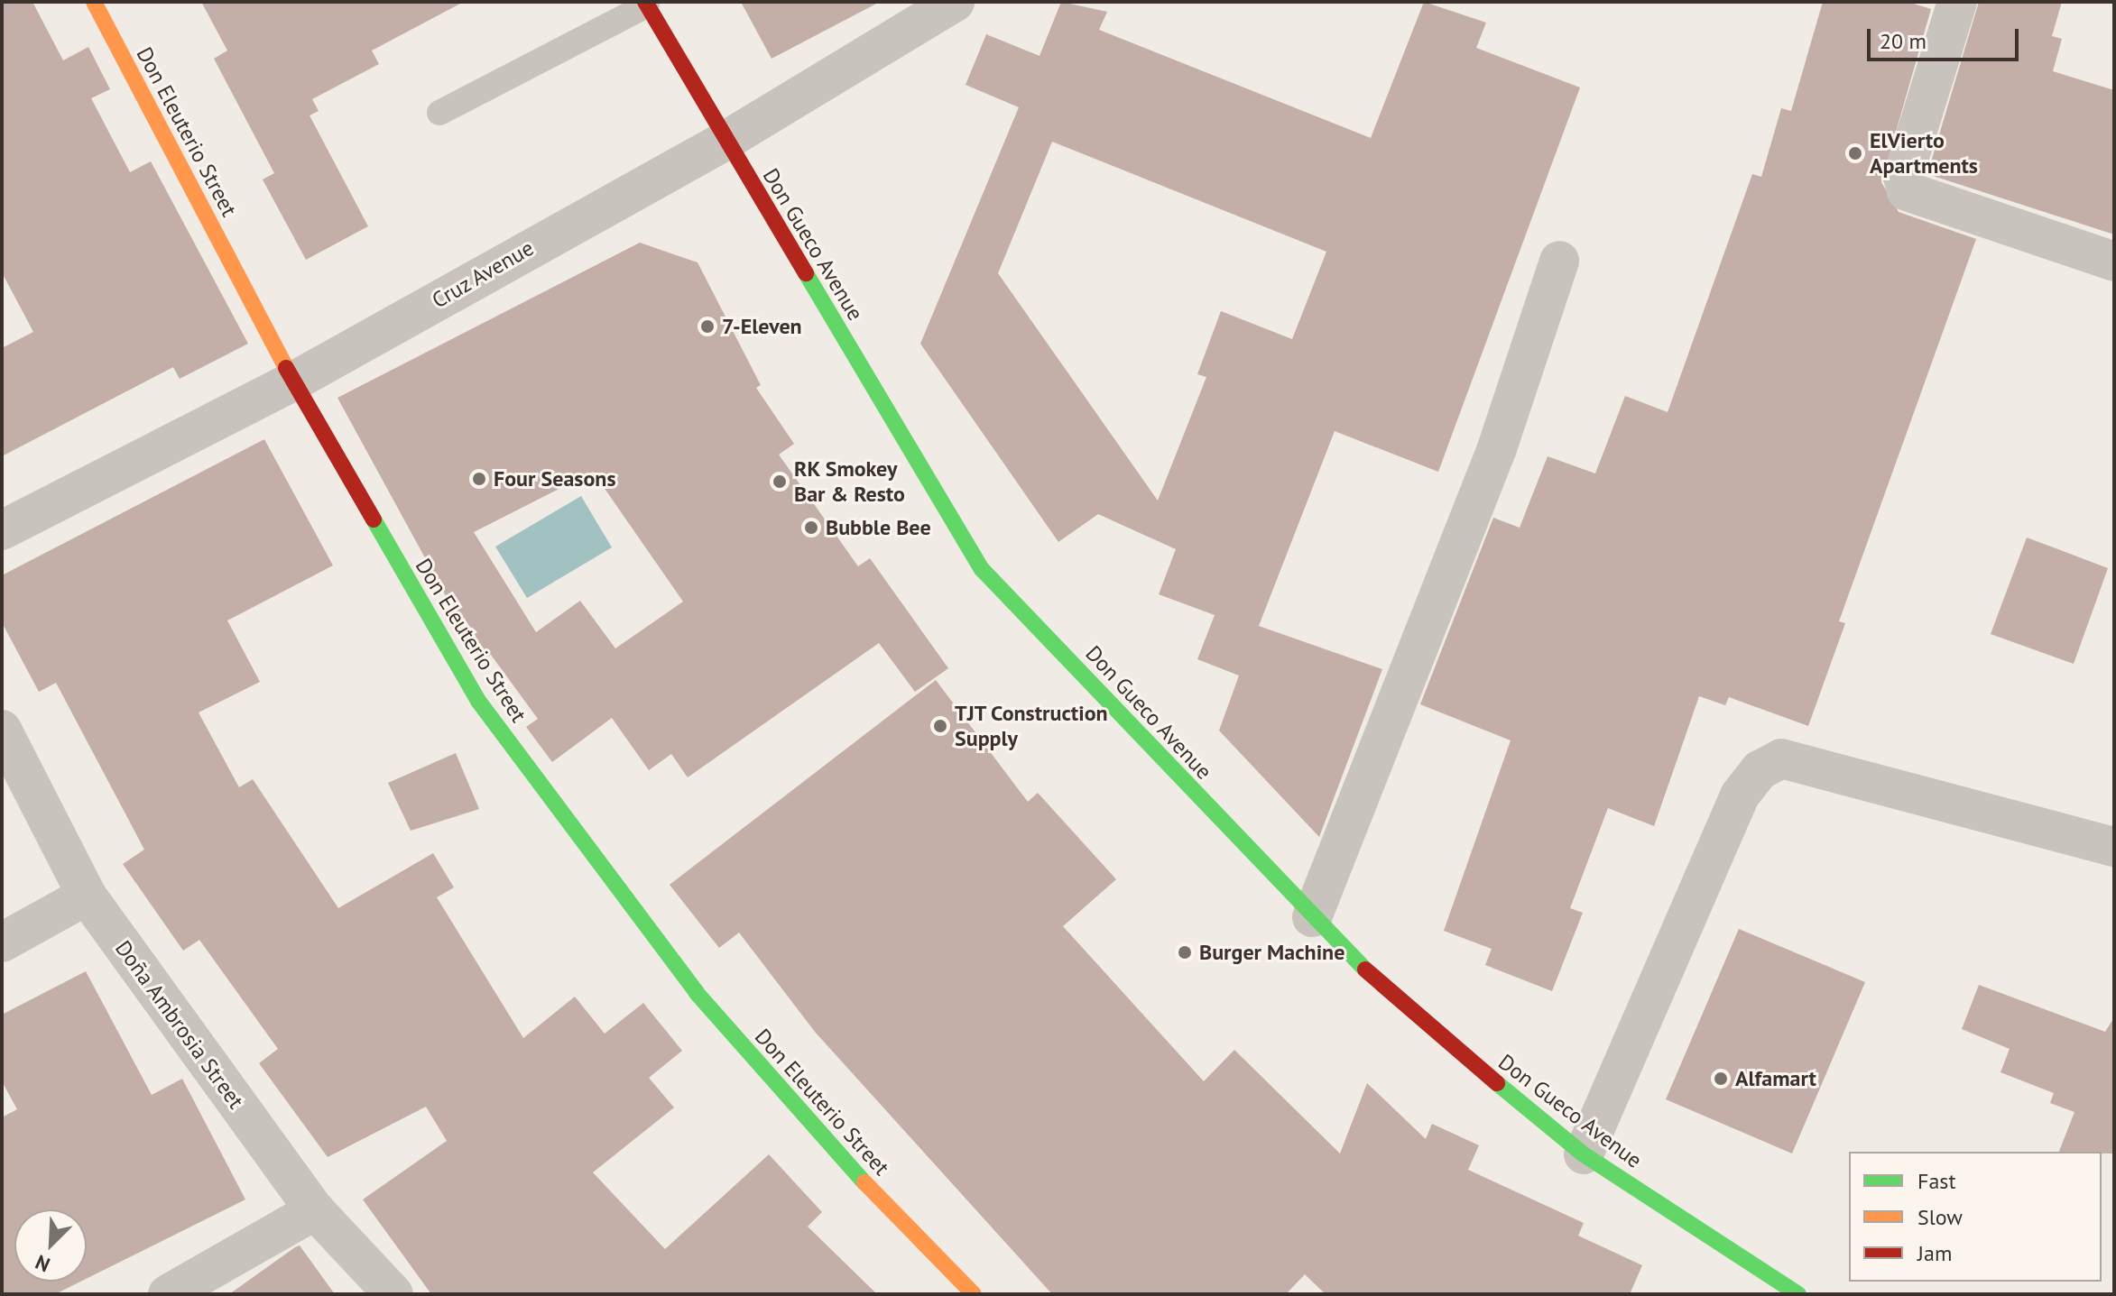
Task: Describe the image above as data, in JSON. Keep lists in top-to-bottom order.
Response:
{
  "streets": {
    "main road": ["Don Eleuterio Street", "Don Gueco Avenue"],
    "street": ["Cruz Avenue", "Doña Ambrosia Street"]
  },
  "crossings": [
    ["Don Eleuterio Street", "Cruz Avenue"],
    ["Don Gueco Avenue", "Cruz Avenue"]
  ],
  "places": [
    "ElVierto Apartments",
    "7-Eleven",
    "Four Seasons",
    "RK Smokey Bar & Resto",
    "Bubble Bee",
    "TJT Construction Supply",
    "Burger Machine",
    "Alfamart"
  ],
  "legend": ["Fast", "Slow", "Jam"],
  "scale_bar": "20 m",
  "north": "bottom left"
}
